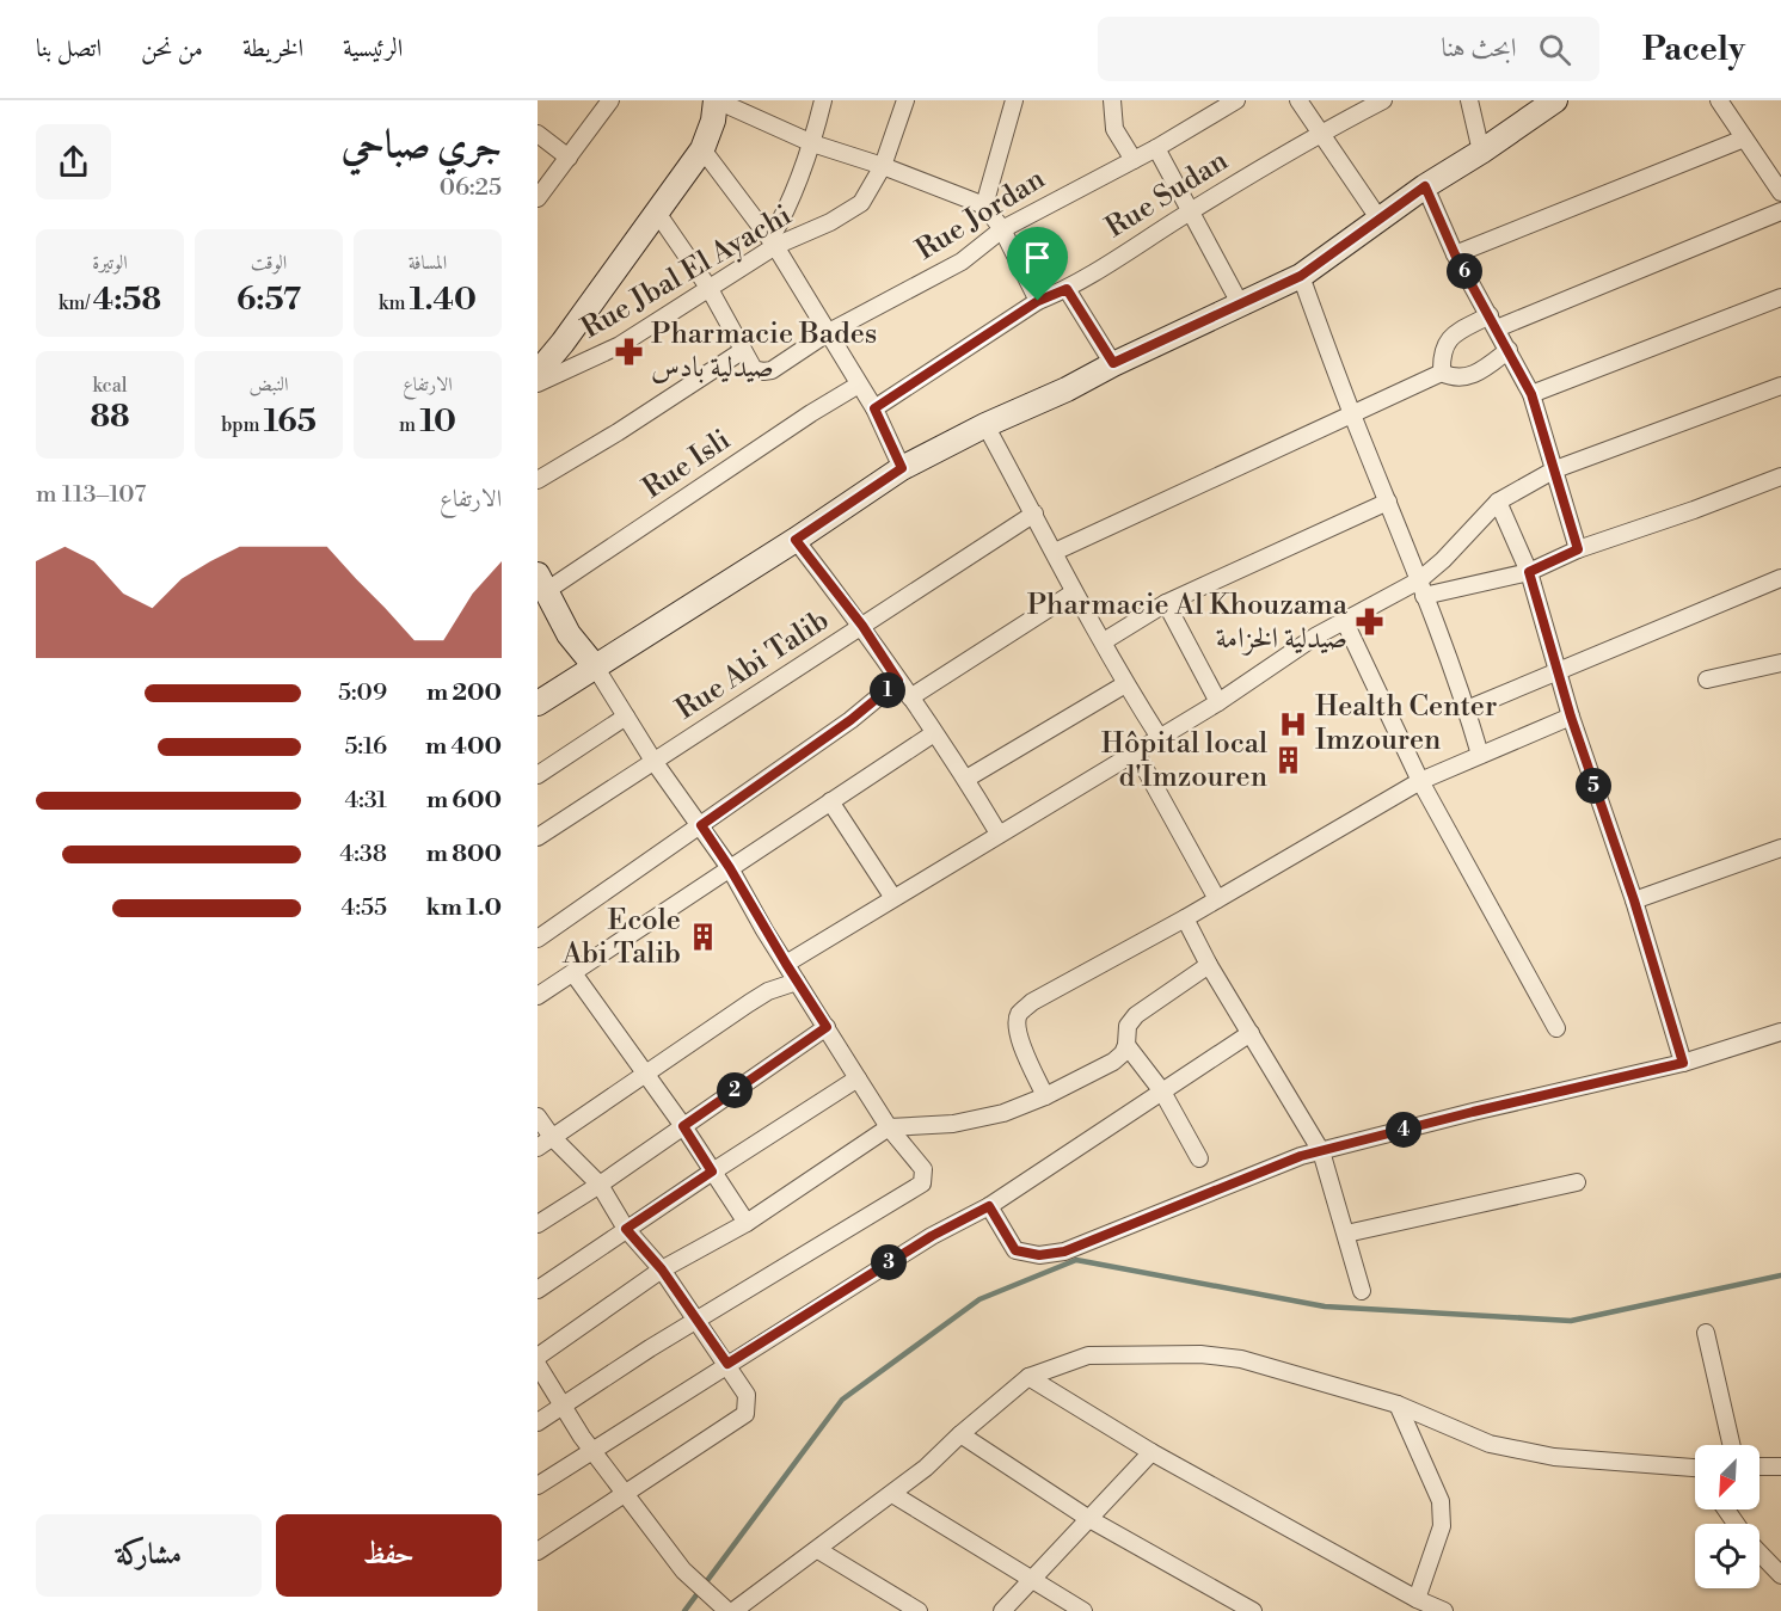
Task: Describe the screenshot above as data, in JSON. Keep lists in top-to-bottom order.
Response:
{
  "streets": {
    "street": [
      "Rue Sudan",
      "Rue Jordan",
      "Rue Jbal El Ayachi",
      "Rue Isli",
      "Rue Abi Talib"
    ]
  },
  "places": {
    "pharmacy": ["Pharmacie Bades صيدلية بادس", "Pharmacie Al Khouzama صيدلية الخزامة"],
    "hospital": ["Health Center Imzouren"],
    "building": ["Hôpital local d'Imzouren", "Ecole Abi Talib"]
  },
  "north": "bottom left",
  "page": {
    "header": "Pacely",
    "search": "ابحث هنا",
    "nav": [
      "الرئيسية",
      "الخريطة",
      "من نحن",
      "اتصل بنا"
    ],
    "heading": ["جري صباحي", "06:25"],
    "stats": [
      ["المسافة", "1.40 km"],
      ["الوقت", "6:57"],
      ["الوتيرة", "4:58 /km"],
      ["الارتفاع", "10 m"],
      ["النبض", "165 bpm"],
      ["kcal", "88"]
    ],
    "pins": [
      "6",
      "1",
      "5",
      "2",
      "4",
      "3"
    ],
    "chart": ["الارتفاع", "107–113 m"],
    "list": [
      {
        "name": "200 m",
        "note": "5:09"
      },
      {
        "name": "400 m",
        "note": "5:16"
      },
      {
        "name": "600 m",
        "note": "4:31"
      },
      {
        "name": "800 m",
        "note": "4:38"
      },
      {
        "name": "1.0 km",
        "note": "4:55"
      }
    ],
    "buttons": ["حفظ", "مشاركة"]
  }
}
